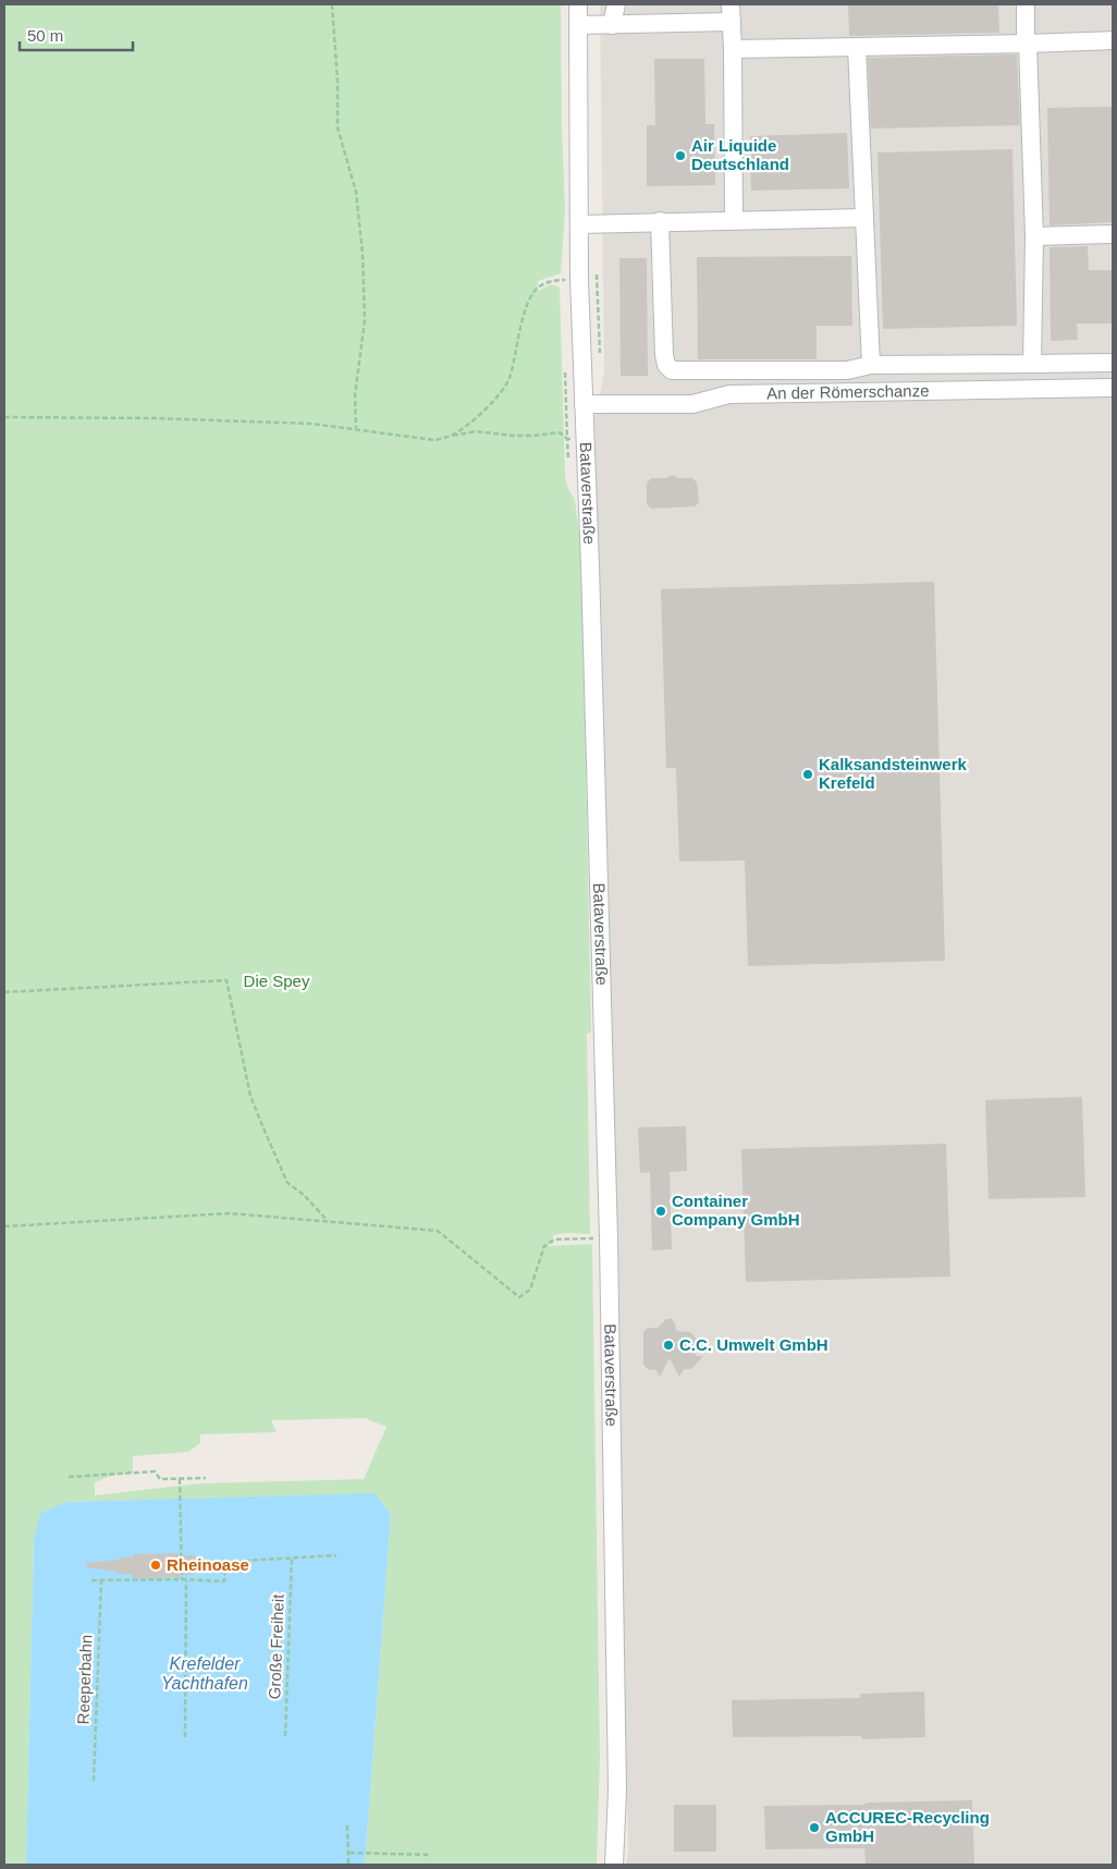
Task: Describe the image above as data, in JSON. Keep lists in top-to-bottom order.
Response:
{
  "streets": {
    "street": ["An der Römerschanze", "Bataverstraße"],
    "path": ["Große Freiheit", "Reeperbahn"]
  },
  "crossings": [
    ["An der Römerschanze", "Bataverstraße"]
  ],
  "water": ["Krefelder Yachthafen"],
  "parks": ["Die Spey"],
  "places": [
    "Air Liquide Deutschland",
    "Kalksandsteinwerk Krefeld",
    "Container Company GmbH",
    "C.C. Umwelt GmbH",
    "Rheinoase",
    "ACCUREC-Recycling GmbH"
  ],
  "scale_bar": "50 m"
}
